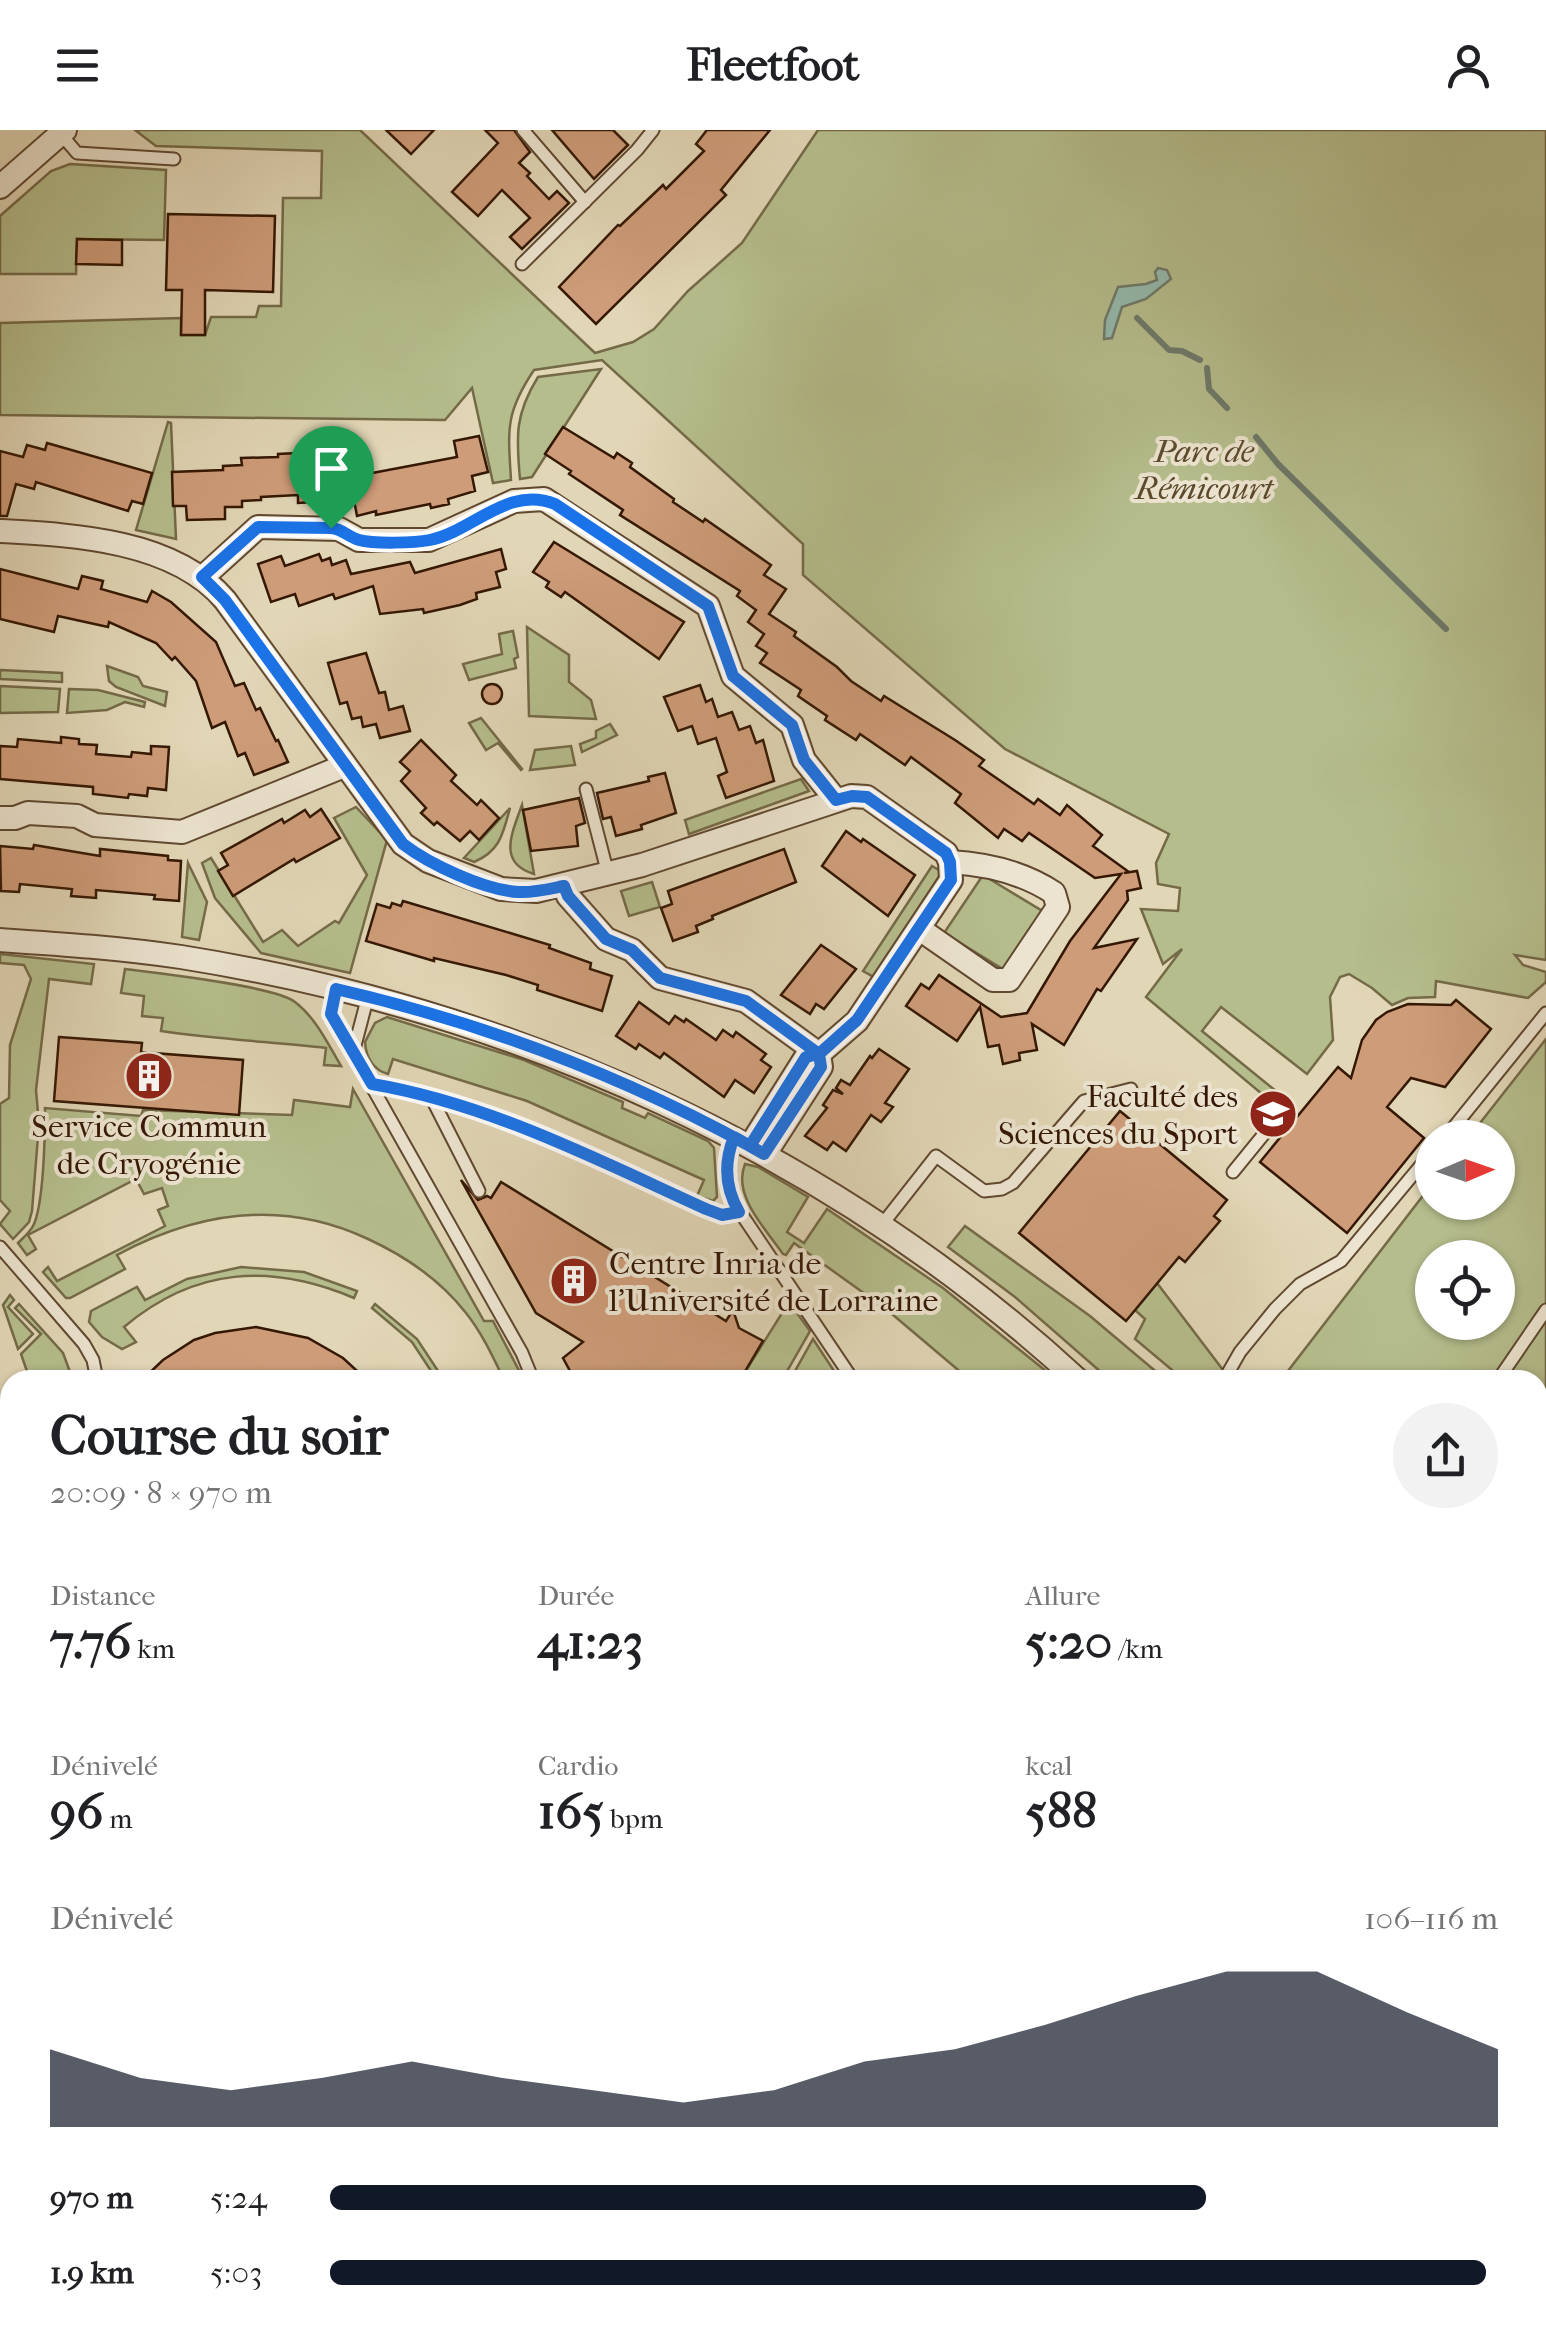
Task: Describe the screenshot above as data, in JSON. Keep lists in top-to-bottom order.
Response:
{
  "parks": ["Parc de Rémicourt"],
  "places": {
    "building": ["Service Commun de Cryogénie", "Centre Inria de l'Université de Lorraine"],
    "school or university": ["Faculté des Sciences du Sport"]
  },
  "north": "right",
  "page": {
    "header": "Fleetfoot",
    "heading": ["Course du soir", "20:09 · 8 × 970 m"],
    "stats": [
      ["Distance", "7.76 km"],
      ["Durée", "41:23"],
      ["Allure", "5:20 /km"],
      ["Dénivelé", "96 m"],
      ["Cardio", "165 bpm"],
      ["kcal", "588"]
    ],
    "chart": ["Dénivelé", "106–116 m"],
    "list": [
      {
        "name": "970 m",
        "note": "5:24"
      },
      {
        "name": "1.9 km",
        "note": "5:03"
      }
    ]
  }
}
